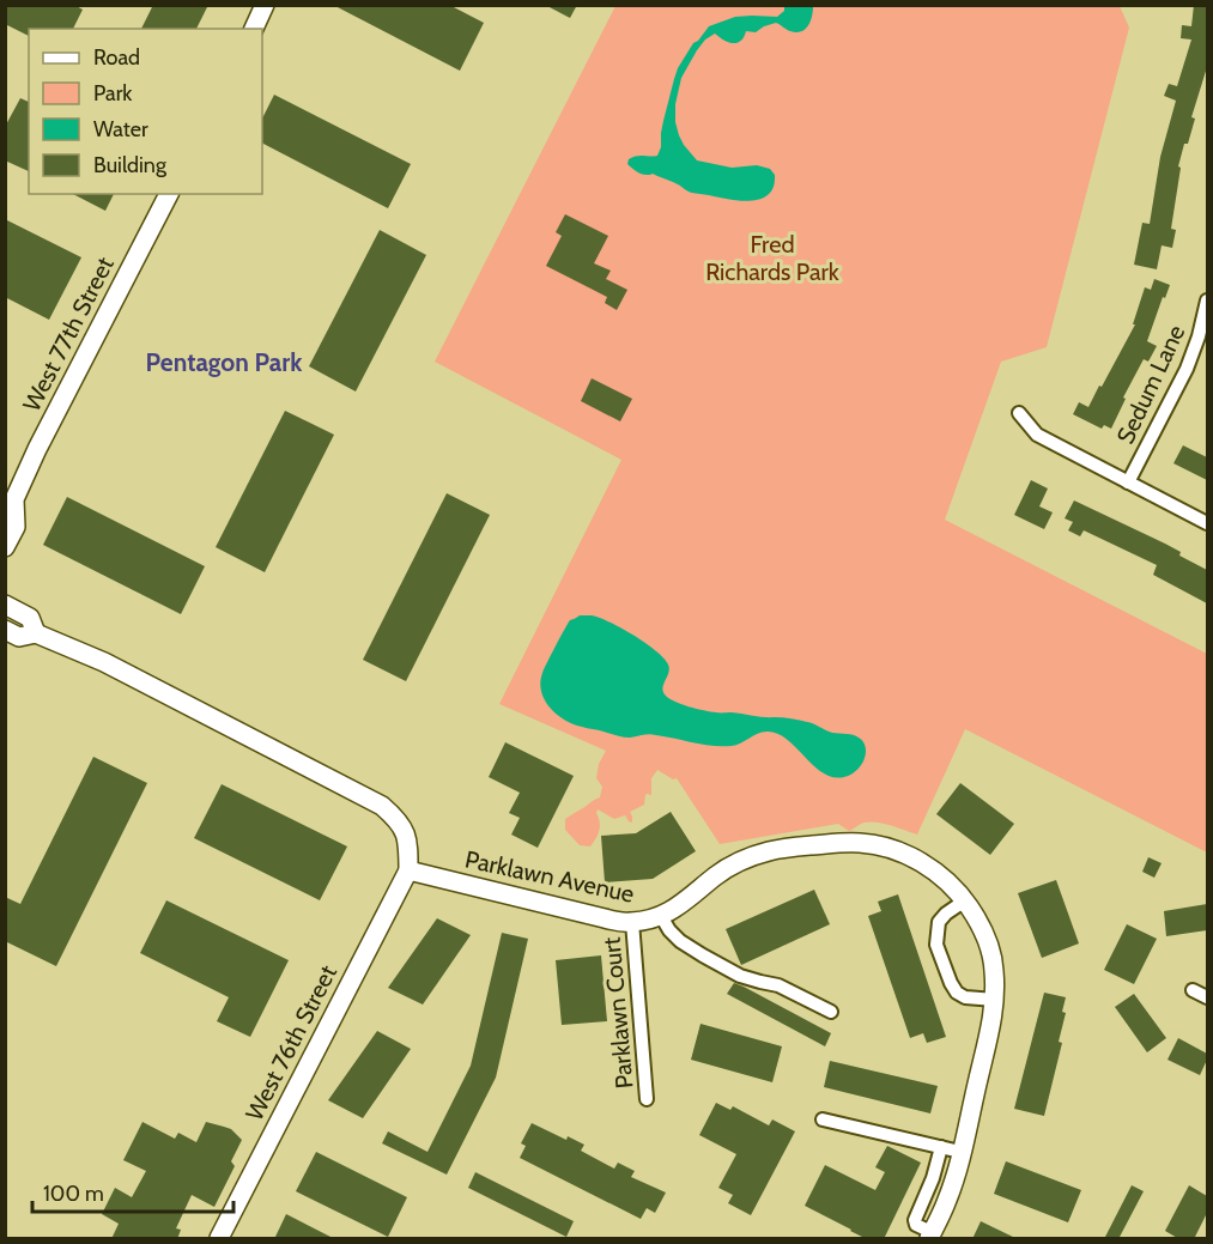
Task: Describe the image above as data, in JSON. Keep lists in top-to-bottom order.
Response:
{
  "streets": {
    "street": [
      "West 77th Street",
      "Sedum Lane",
      "Parklawn Avenue",
      "Parklawn Court",
      "West 76th Street"
    ]
  },
  "crossings": [
    ["Parklawn Avenue", "Parklawn Court"],
    ["Parklawn Avenue", "West 76th Street"]
  ],
  "districts": ["Pentagon Park"],
  "parks": ["Fred Richards Park"],
  "legend": [
    "Road",
    "Park",
    "Water",
    "Building"
  ],
  "scale_bar": "100 m"
}
